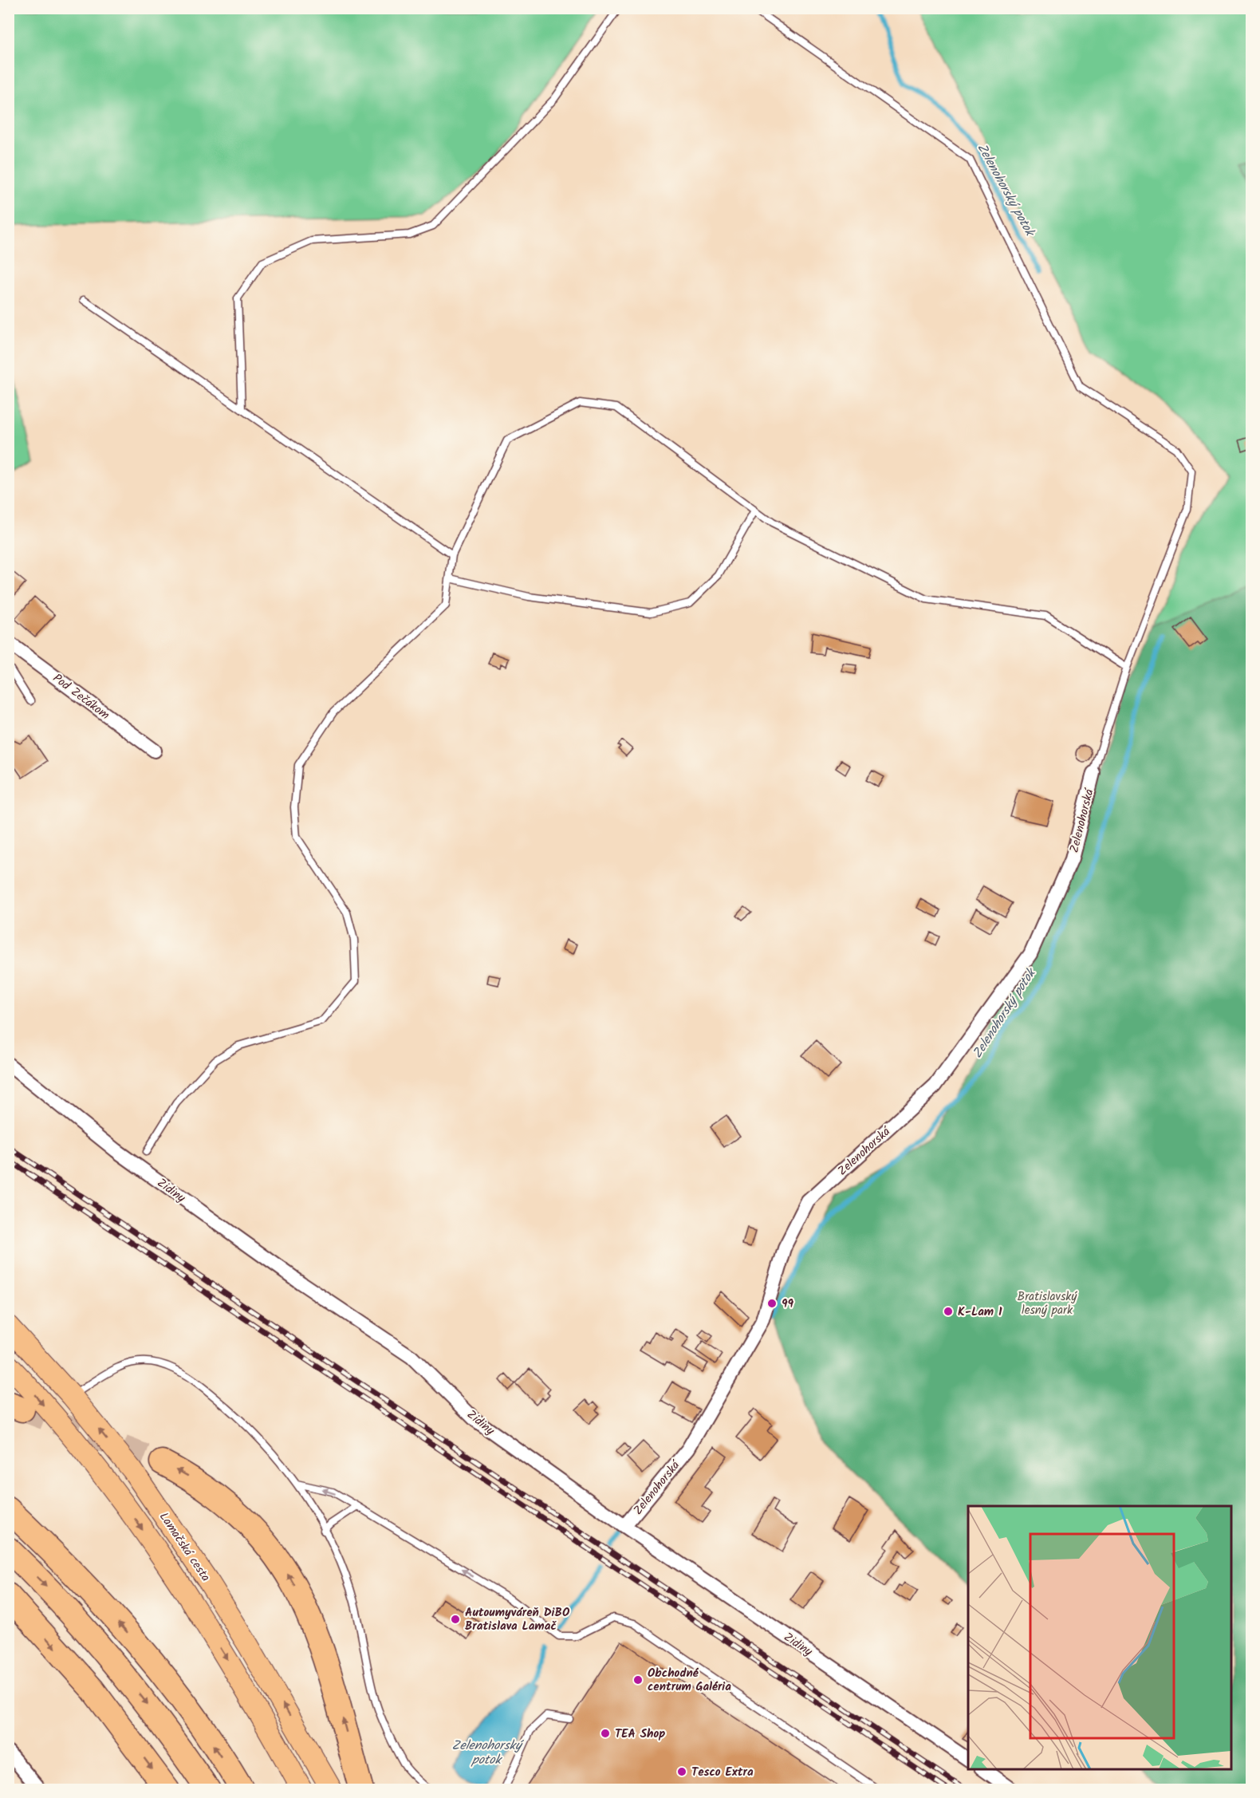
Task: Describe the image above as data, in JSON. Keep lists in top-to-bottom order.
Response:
{
  "streets": {
    "main road": ["Lamačská cesta"],
    "street": ["Pod Zečákom", "Zelenohorská", "Zidiny"]
  },
  "crossings": [
    ["Zelenohorská", "Zidiny"]
  ],
  "water": ["Zelenohorský potok"],
  "parks": ["Bratislavský lesný park"],
  "places": [
    "99",
    "K-Lam 1",
    "Autoumyváreň DiBO Bratislava Lamač",
    "Obchodné centrum Galéria",
    "TEA Shop",
    "Tesco Extra"
  ]
}
